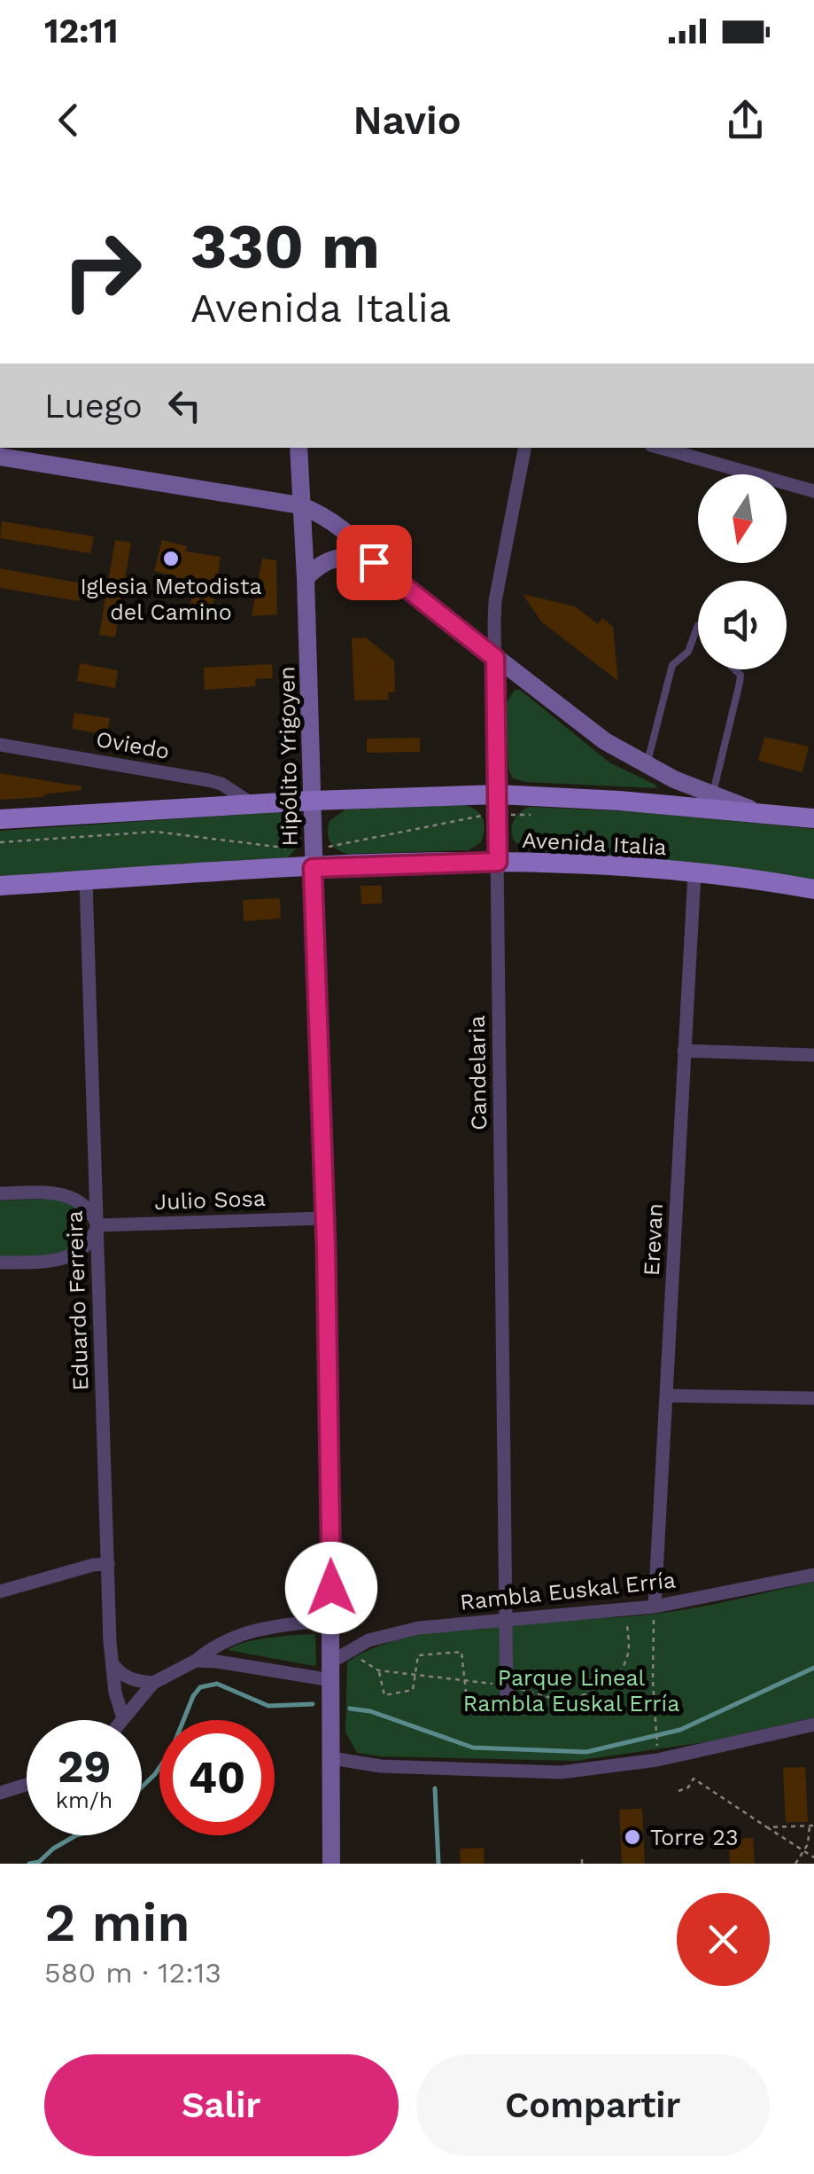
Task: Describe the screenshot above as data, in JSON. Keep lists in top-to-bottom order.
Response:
{
  "streets": {
    "main road": ["Avenida Italia"],
    "street": [
      "Oviedo",
      "Hipólito Yrigoyen",
      "Candelaria",
      "Julio Sosa",
      "Erevan",
      "Eduardo Ferreira",
      "Rambla Euskal Erría"
    ]
  },
  "crossings": [
    ["Oviedo", "Avenida Italia"],
    ["Hipólito Yrigoyen", "Avenida Italia"],
    ["Hipólito Yrigoyen", "Julio Sosa"],
    ["Hipólito Yrigoyen", "Rambla Euskal Erría"],
    ["Avenida Italia", "Candelaria"],
    ["Avenida Italia", "Erevan"],
    ["Avenida Italia", "Eduardo Ferreira"],
    ["Candelaria", "Rambla Euskal Erría"],
    ["Julio Sosa", "Eduardo Ferreira"],
    ["Erevan", "Rambla Euskal Erría"]
  ],
  "parks": ["Parque Lineal Rambla Euskal Erría"],
  "places": ["Iglesia Metodista del Camino", "Torre 23"],
  "north": "bottom",
  "page": {
    "status": "12:11",
    "header": "Navio",
    "turn": ["330 m", "Avenida Italia"],
    "then": "Luego",
    "speed": "29 km/h",
    "limit": "40",
    "heading": ["2 min", "580 m · 12:13"],
    "buttons": ["Salir", "Compartir"]
  }
}
